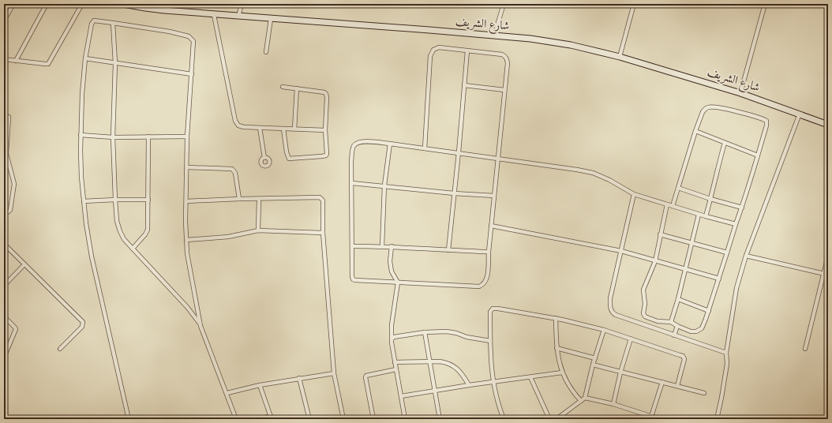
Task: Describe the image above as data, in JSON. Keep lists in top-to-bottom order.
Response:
{
  "streets": {
    "main road": ["شارع الشريف"]
  }
}
